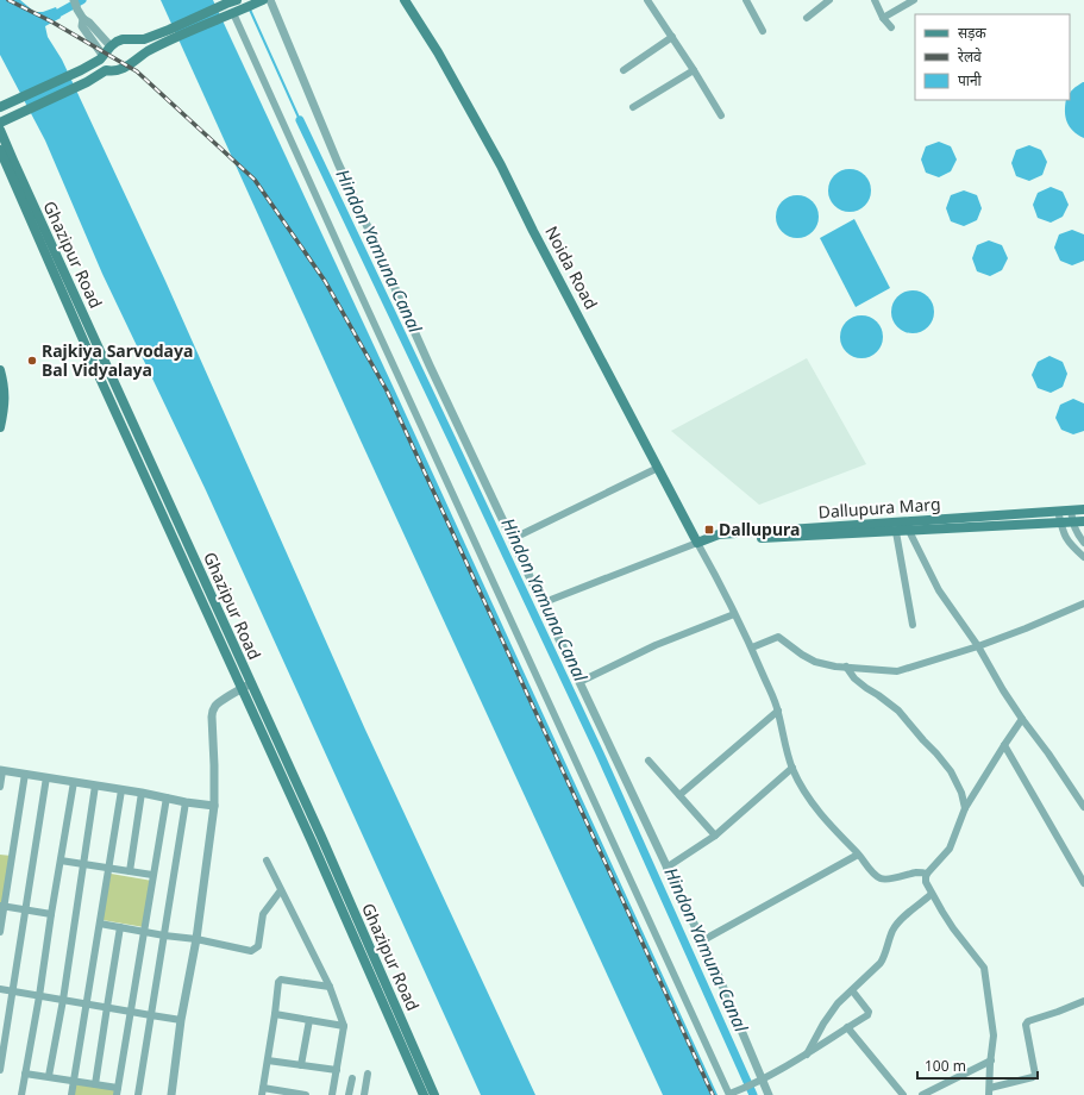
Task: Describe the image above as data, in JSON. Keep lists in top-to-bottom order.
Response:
{
  "streets": {
    "main road": ["Ghazipur Road", "Noida Road", "Dallupura Marg"]
  },
  "water": ["Hindon Yamuna Canal"],
  "places": {
    "other": ["Rajkiya Sarvodaya Bal Vidyalaya"],
    "transit": ["Dallupura"]
  },
  "legend": ["सड़क", "रेलवे", "पानी"],
  "scale_bar": "100 m"
}
